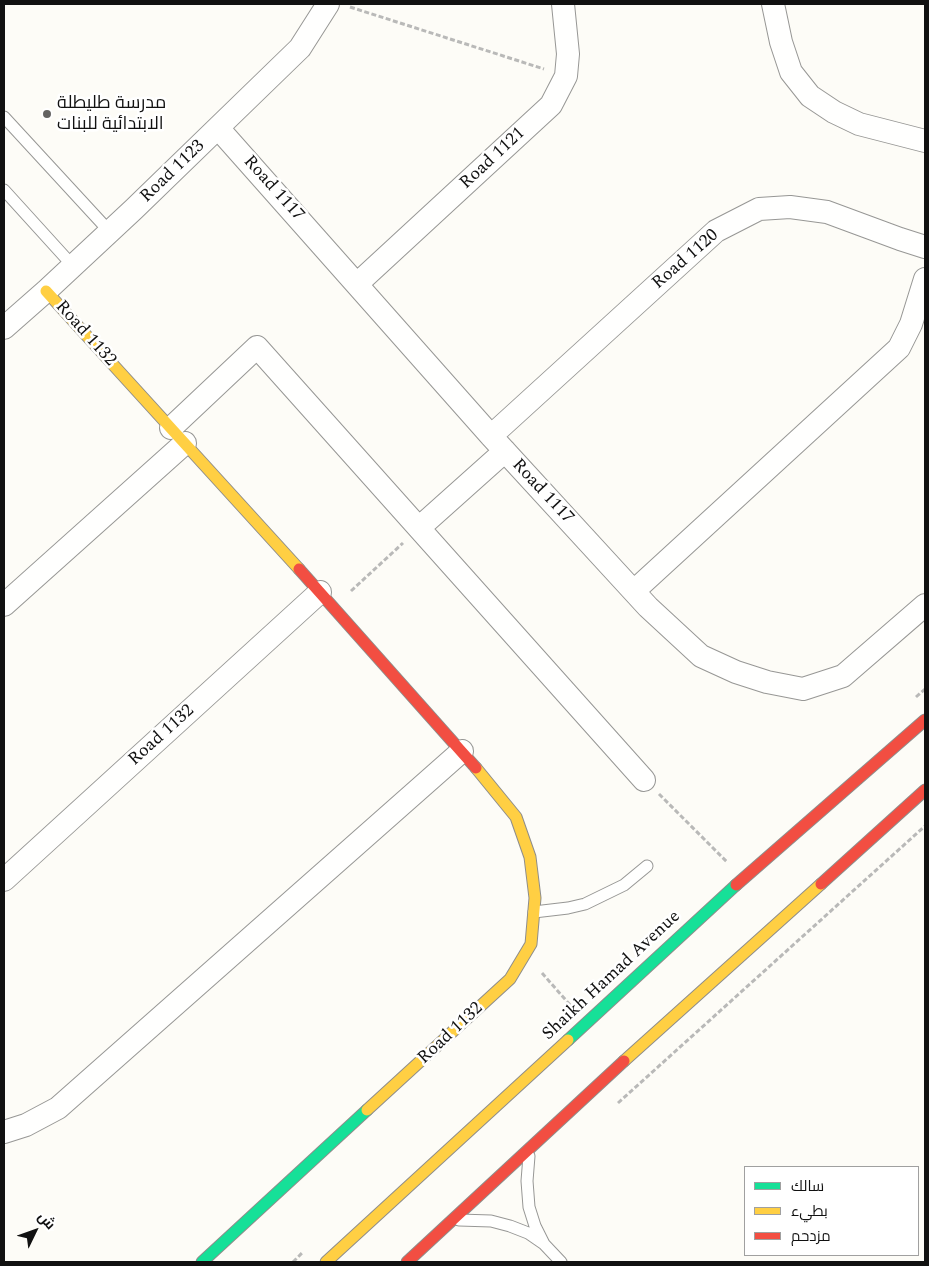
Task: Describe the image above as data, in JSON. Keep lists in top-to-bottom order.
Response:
{
  "streets": {
    "main road": ["Road 1132", "Shaikh Hamad Avenue"],
    "street": [
      "Road 1121",
      "Road 1123",
      "Road 1117",
      "Road 1120"
    ]
  },
  "crossings": [
    ["Road 1121", "Road 1117"],
    ["Road 1123", "Road 1117"],
    ["Road 1123", "Road 1132"],
    ["Road 1117", "Road 1120"]
  ],
  "places": ["مدرسة طليطلة الابتدائية للبنات"],
  "legend": ["سالك", "بطيء", "مزدحم"],
  "north": "top right"
}
